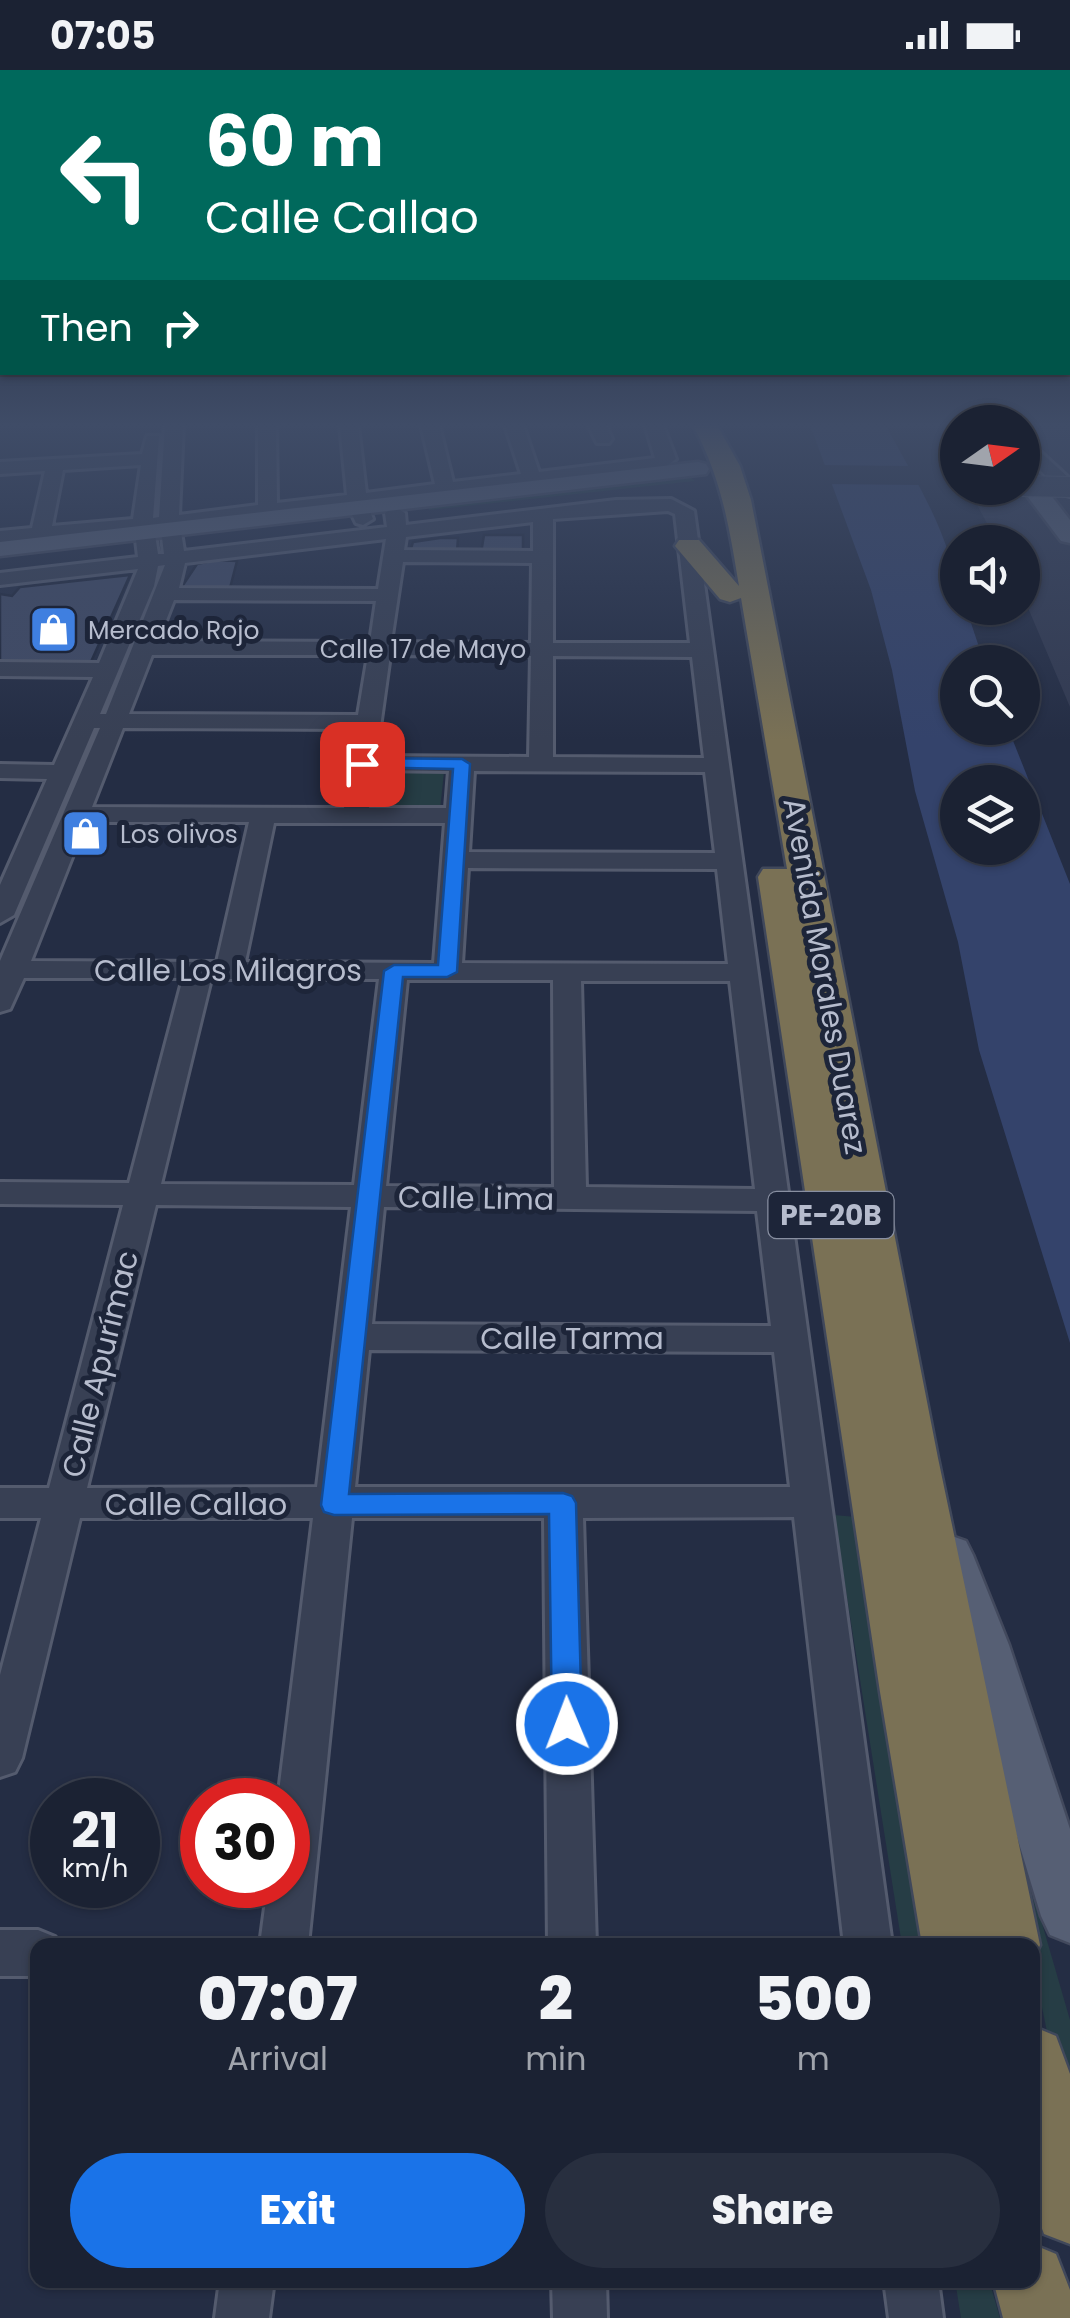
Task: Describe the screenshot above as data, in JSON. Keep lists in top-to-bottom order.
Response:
{
  "streets": {
    "highway": ["Avenida Morales Duarez", "PE-20B"],
    "street": [
      "Calle 17 de Mayo",
      "Calle Los Milagros",
      "Calle Lima",
      "Calle Tarma",
      "Calle Apurímac",
      "Calle Callao"
    ]
  },
  "crossings": [
    ["Calle Los Milagros", "Calle Apurímac"],
    ["Calle Lima", "Calle Apurímac"],
    ["Calle Apurímac", "Calle Callao"]
  ],
  "places": {
    "shop": ["Mercado Rojo", "Los olivos"]
  },
  "north": "right",
  "page": {
    "status": "07:05",
    "turn": ["60 m", "Calle Callao"],
    "then": "Then",
    "speed": "21 km/h",
    "limit": "30",
    "eta": [
      "07:07",
      "Arrival",
      "2",
      "min",
      "500",
      "m"
    ],
    "buttons": ["Exit", "Share"]
  }
}
